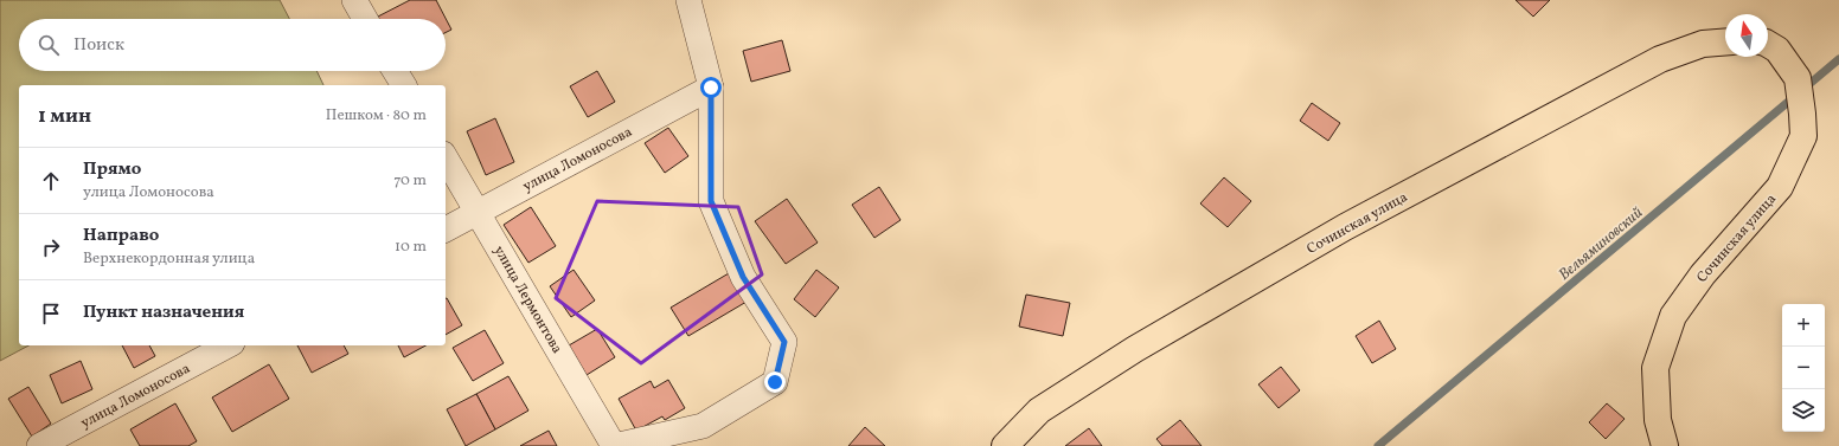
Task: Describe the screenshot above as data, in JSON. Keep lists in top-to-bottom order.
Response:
{
  "streets": {
    "highway": ["Сочинская улица"],
    "street": ["улица Ломоносова", "улица Лермонтова"]
  },
  "crossings": [
    ["улица Ломоносова", "улица Лермонтова"]
  ],
  "water": ["Вельяминовский"],
  "north": "top",
  "page": {
    "search": "Поиск",
    "heading": ["1 мин", "Пешком · 80 m"],
    "list": [
      ["Прямо", "улица Ломоносова", "70 m"],
      ["Направо", "Верхнекордонная улица", "10 m"],
      "Пункт назначения"
    ],
    "map_buttons": ["+", "−"]
  }
}
